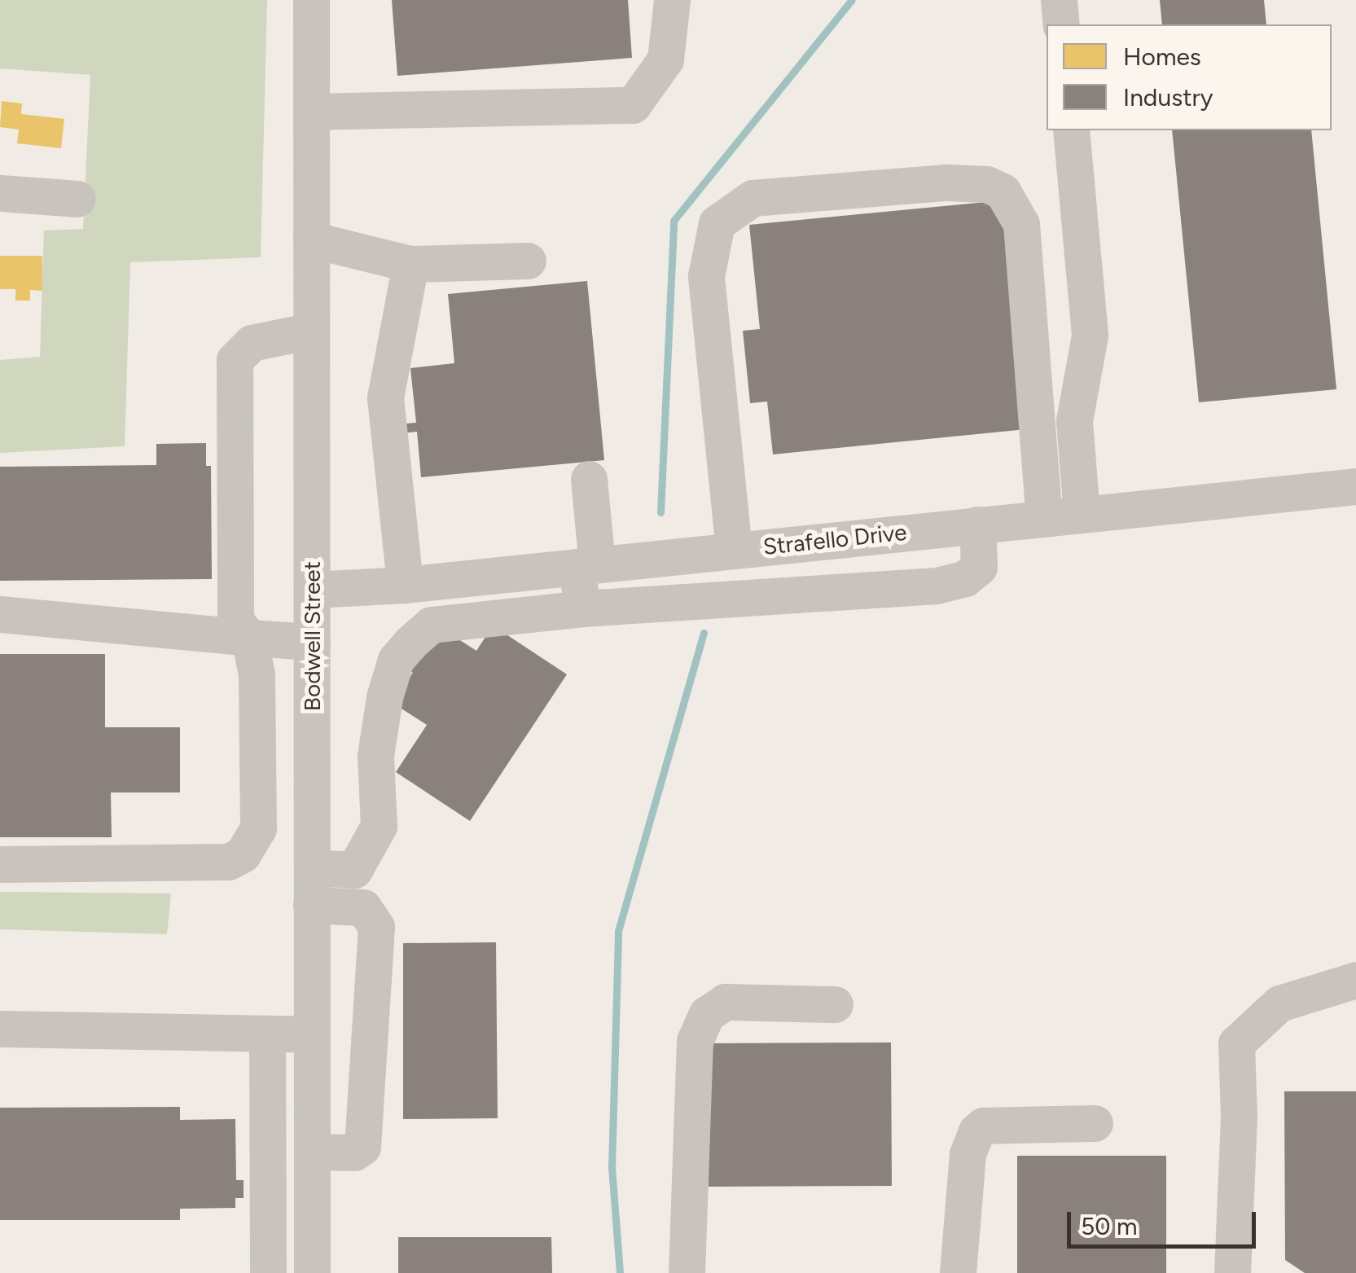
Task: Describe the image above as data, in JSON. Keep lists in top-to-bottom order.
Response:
{
  "streets": {
    "street": ["Strafello Drive", "Bodwell Street"]
  },
  "crossings": [
    ["Strafello Drive", "Bodwell Street"]
  ],
  "legend": ["Homes", "Industry"],
  "scale_bar": "50 m"
}
